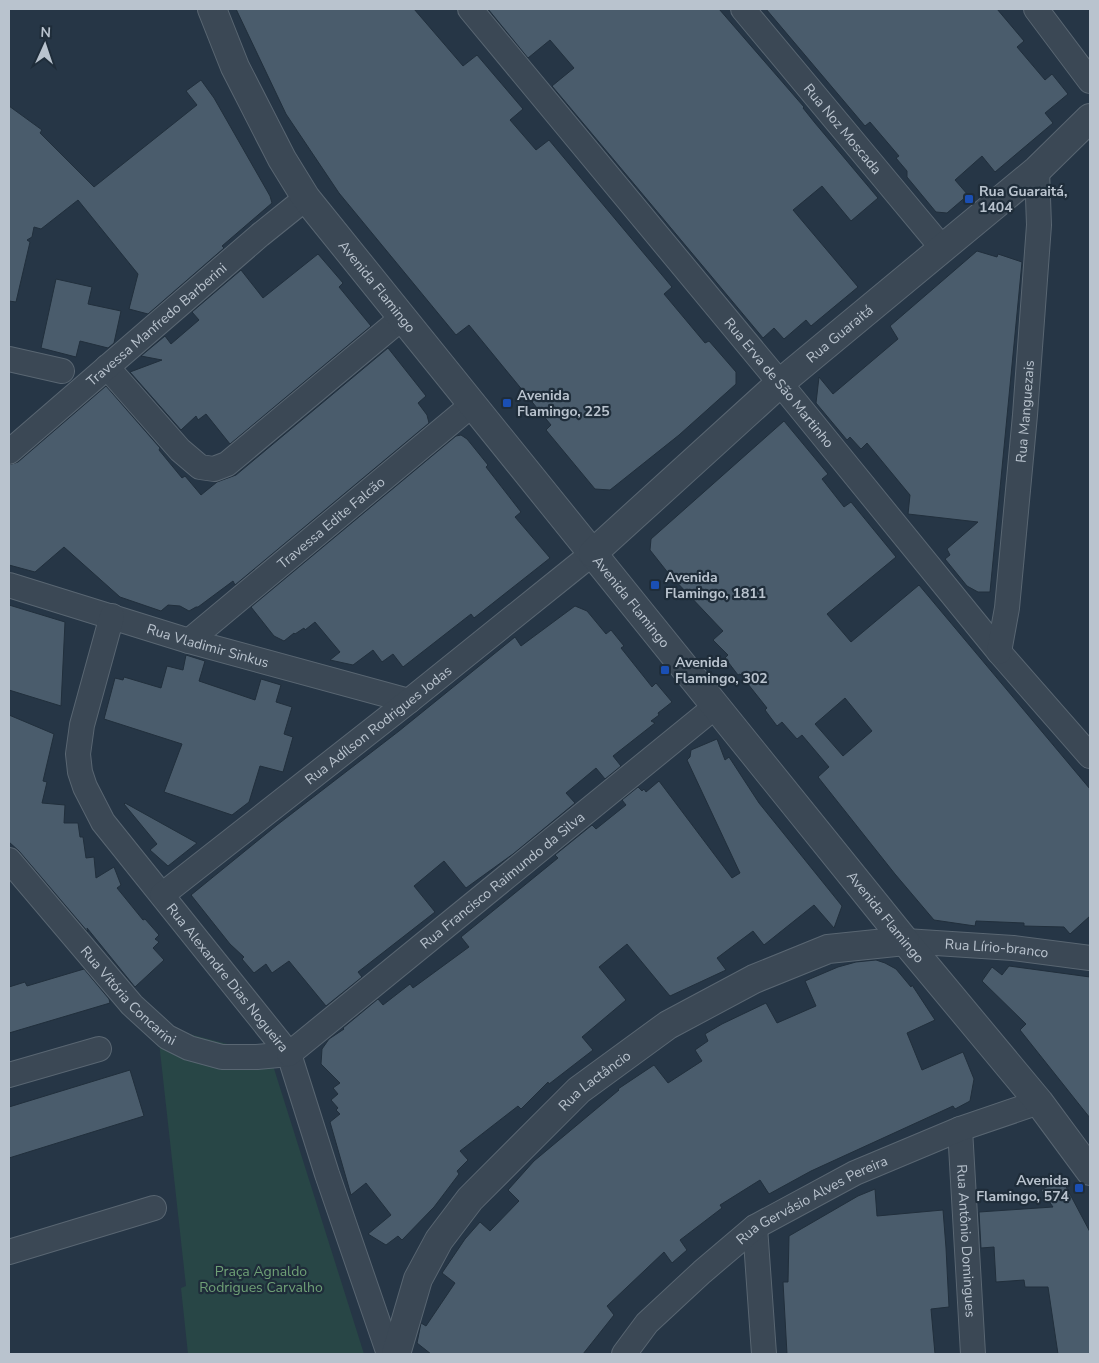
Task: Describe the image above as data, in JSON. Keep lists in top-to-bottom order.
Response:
{
  "streets": {
    "street": [
      "Rua Noz Moscada",
      "Avenida Flamingo",
      "Travessa Manfredo Barberini",
      "Rua Guaraitá",
      "Rua Erva de São Martinho",
      "Rua Manguezais",
      "Travessa Edite Falcão",
      "Rua Vladimir Sinkus",
      "Rua Adílson Rodrigues Jodas",
      "Rua Francisco Raimundo da Silva",
      "Rua Lírio-branco",
      "Rua Alexandre Dias Nogueira",
      "Rua Vitória Concarini",
      "Rua Lactâncio",
      "Rua Gervásio Alves Pereira",
      "Rua Antônio Domingues"
    ]
  },
  "crossings": [
    ["Rua Noz Moscada", "Rua Guaraitá"],
    ["Avenida Flamingo", "Travessa Manfredo Barberini"],
    ["Avenida Flamingo", "Rua Guaraitá"],
    ["Avenida Flamingo", "Travessa Edite Falcão"],
    ["Avenida Flamingo", "Rua Adílson Rodrigues Jodas"],
    ["Avenida Flamingo", "Rua Francisco Raimundo da Silva"],
    ["Avenida Flamingo", "Rua Lírio-branco"],
    ["Avenida Flamingo", "Rua Lactâncio"],
    ["Avenida Flamingo", "Rua Gervásio Alves Pereira"],
    ["Rua Guaraitá", "Rua Erva de São Martinho"],
    ["Rua Guaraitá", "Rua Manguezais"],
    ["Rua Guaraitá", "Rua Adílson Rodrigues Jodas"],
    ["Rua Erva de São Martinho", "Rua Manguezais"],
    ["Travessa Edite Falcão", "Rua Vladimir Sinkus"],
    ["Rua Vladimir Sinkus", "Rua Adílson Rodrigues Jodas"],
    ["Rua Vladimir Sinkus", "Rua Alexandre Dias Nogueira"],
    ["Rua Adílson Rodrigues Jodas", "Rua Alexandre Dias Nogueira"],
    ["Rua Francisco Raimundo da Silva", "Rua Alexandre Dias Nogueira"],
    ["Rua Francisco Raimundo da Silva", "Rua Vitória Concarini"],
    ["Rua Lírio-branco", "Rua Lactâncio"],
    ["Rua Alexandre Dias Nogueira", "Rua Vitória Concarini"],
    ["Rua Gervásio Alves Pereira", "Rua Antônio Domingues"]
  ],
  "parks": ["Praça Agnaldo Rodrigues Carvalho"],
  "places": {
    "transit": [
      "Rua Guaraitá, 1404",
      "Avenida Flamingo, 225",
      "Avenida Flamingo, 1811",
      "Avenida Flamingo, 302",
      "Avenida Flamingo, 574"
    ]
  },
  "north": "top"
}
